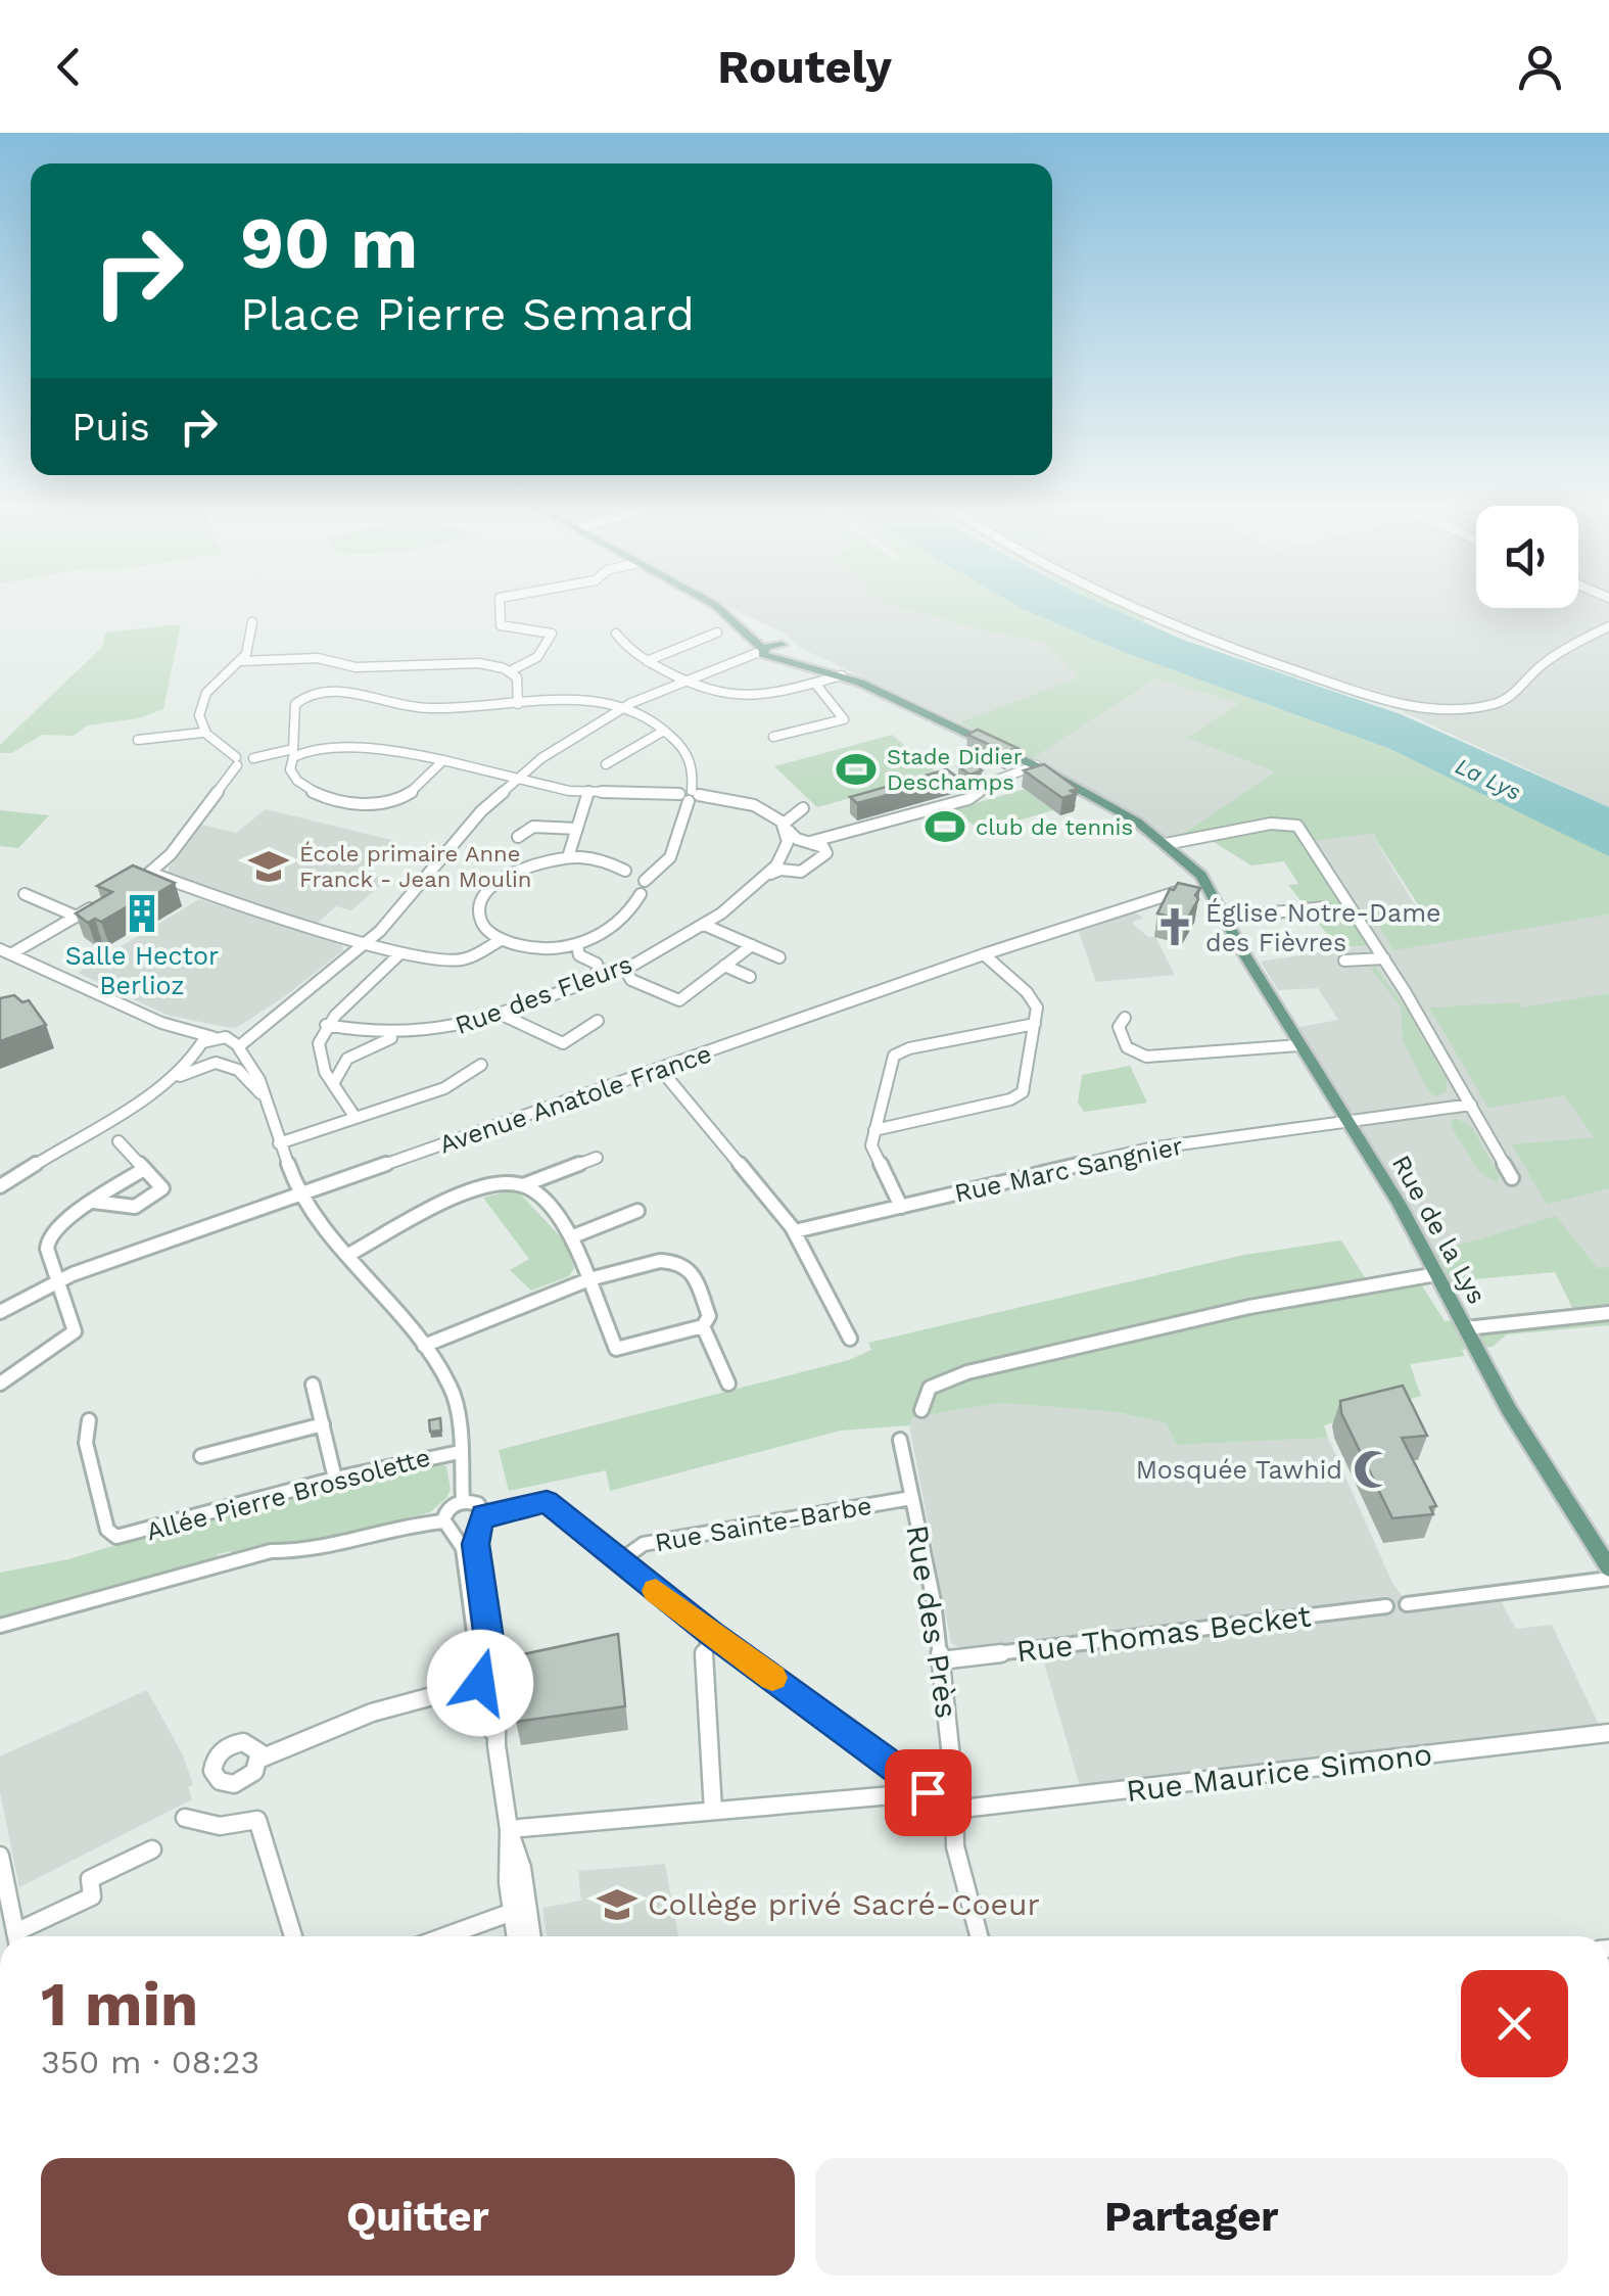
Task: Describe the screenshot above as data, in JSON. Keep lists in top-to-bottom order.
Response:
{
  "streets": {
    "main road": ["Rue de la Lys"],
    "street": [
      "Rue des Fleurs",
      "Avenue Anatole France",
      "Rue Marc Sangnier",
      "Allée Pierre Brossolette",
      "Rue Sainte-Barbe",
      "Rue des Près",
      "Rue Thomas Becket",
      "Rue Maurice Simono"
    ]
  },
  "crossings": [
    ["Avenue Anatole France", "Rue de la Lys"],
    ["Rue Marc Sangnier", "Rue de la Lys"],
    ["Rue Sainte-Barbe", "Rue des Près"],
    ["Rue des Près", "Rue Thomas Becket"],
    ["Rue des Près", "Rue Maurice Simono"]
  ],
  "water": ["La Lys"],
  "places": {
    "sports": ["Stade Didier Deschamps", "club de tennis"],
    "school or university": ["École primaire Anne Franck - Jean Moulin", "Collège privé Sacré-Coeur"],
    "building": ["Salle Hector Berlioz"],
    "church": ["Église Notre-Dame des Fièvres"],
    "mosque": ["Mosquée Tawhid"]
  },
  "page": {
    "header": "Routely",
    "turn": ["90 m", "Place Pierre Semard"],
    "then": "Puis",
    "heading": ["1 min", "350 m · 08:23"],
    "buttons": ["Quitter", "Partager"]
  }
}
